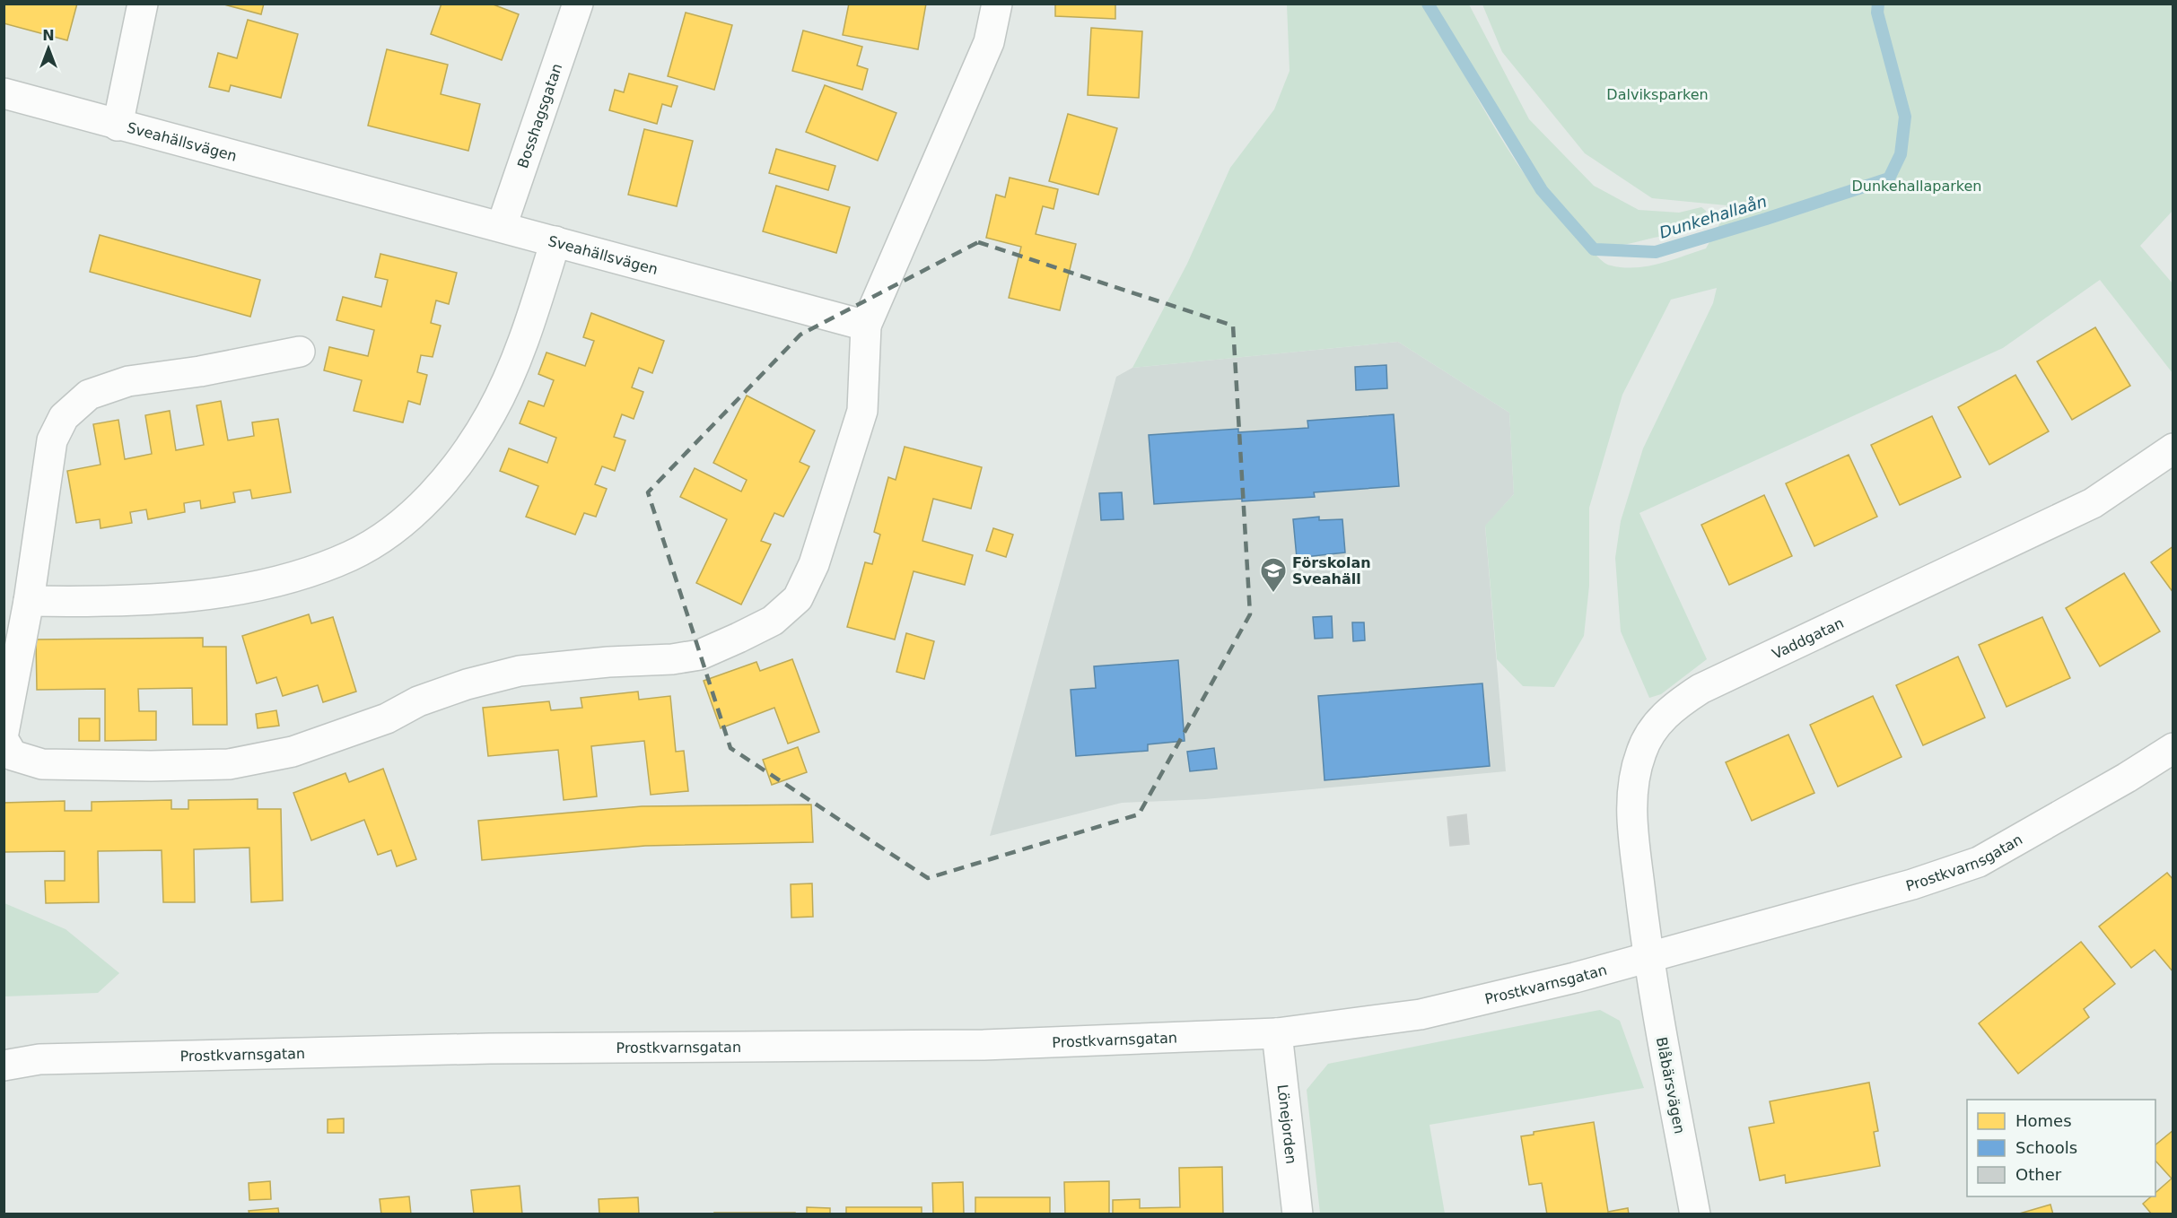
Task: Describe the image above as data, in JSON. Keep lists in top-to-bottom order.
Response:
{
  "streets": {
    "street": [
      "Bosshagsgatan",
      "Sveahällsvägen",
      "Vaddgatan",
      "Prostkvarnsgatan",
      "Blåbärsvägen",
      "Lönejorden"
    ]
  },
  "crossings": [
    ["Bosshagsgatan", "Sveahällsvägen"],
    ["Vaddgatan", "Prostkvarnsgatan"],
    ["Vaddgatan", "Blåbärsvägen"],
    ["Prostkvarnsgatan", "Blåbärsvägen"],
    ["Prostkvarnsgatan", "Lönejorden"]
  ],
  "water": ["Dunkehallaån"],
  "parks": ["Dalviksparken", "Dunkehallaparken"],
  "places": {
    "school or university": ["Förskolan Sveahäll"]
  },
  "legend": ["Homes", "Schools", "Other"],
  "north": "top"
}
